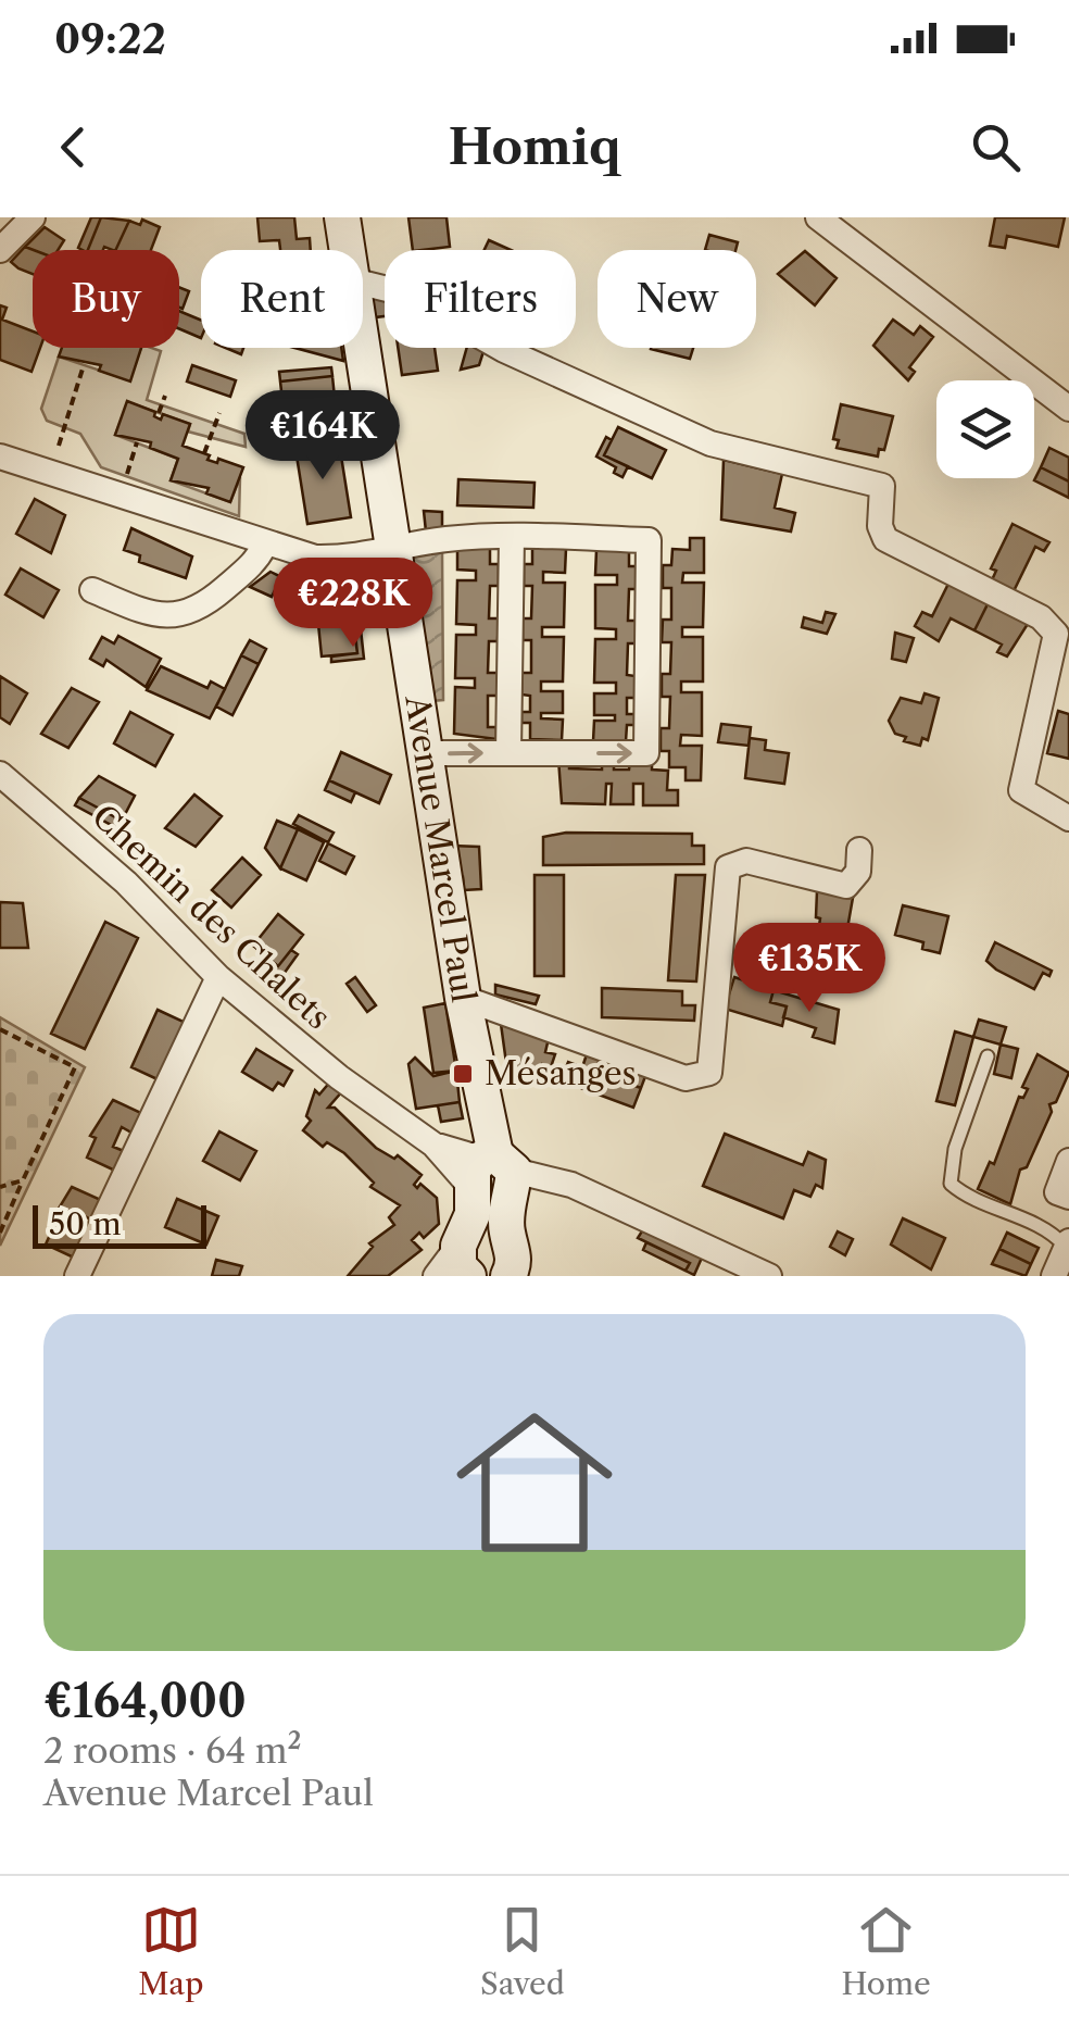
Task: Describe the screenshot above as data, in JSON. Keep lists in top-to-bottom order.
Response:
{
  "streets": {
    "main road": ["Avenue Marcel Paul"],
    "street": ["Chemin des Chalets"]
  },
  "crossings": [
    ["Avenue Marcel Paul", "Chemin des Chalets"]
  ],
  "places": {
    "transit": ["Mésanges"]
  },
  "scale_bar": "50 m",
  "page": {
    "status": "09:22",
    "header": "Homiq",
    "chip": [
      "Buy",
      "Rent",
      "Filters",
      "New"
    ],
    "price": ["€164K", "€228K", "€135K"],
    "scale": "50 m",
    "list": [
      {
        "name": "€164,000",
        "note": "2 rooms · 64 m² · Avenue Marcel Paul"
      }
    ],
    "tabs": ["Map", "Saved", "Home"]
  }
}
